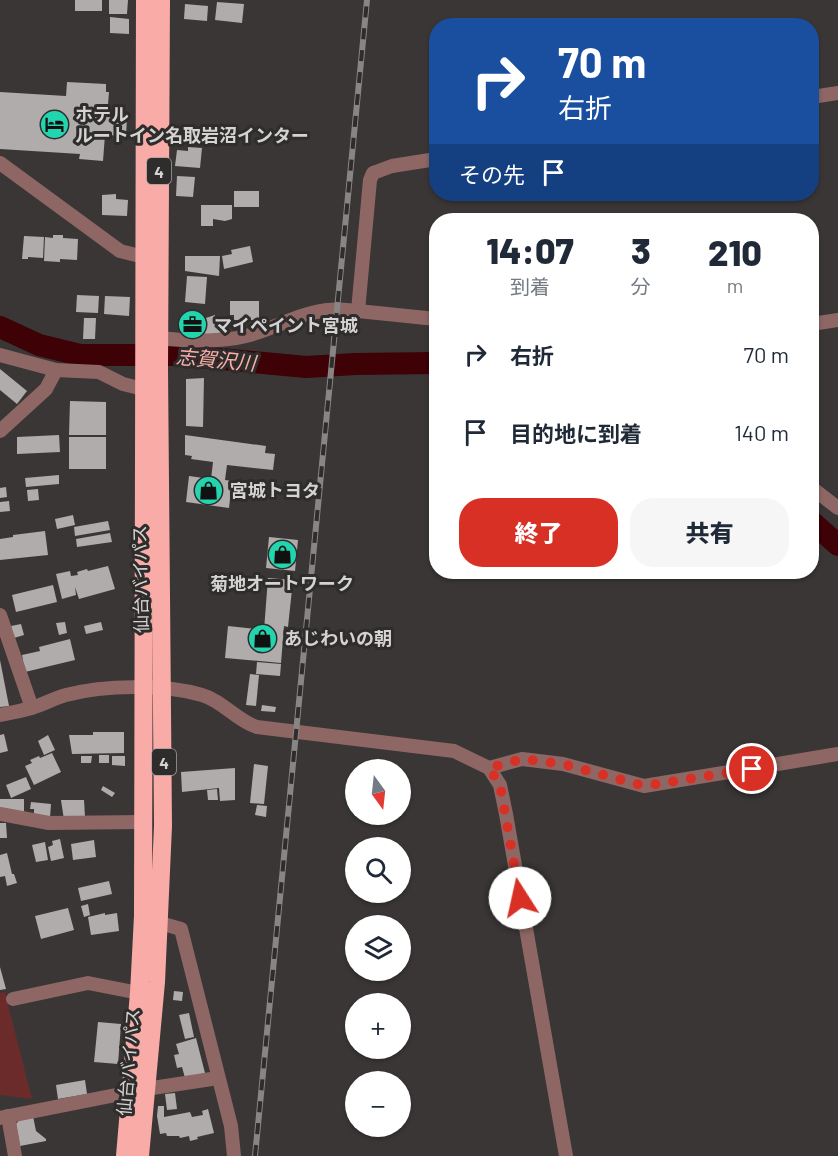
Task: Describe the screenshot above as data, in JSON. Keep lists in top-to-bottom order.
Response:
{
  "streets": {
    "highway": ["4", "仙台バイパス"]
  },
  "water": ["志賀沢川"],
  "places": {
    "hotel": ["ホテル ルートイン名取岩沼インター"],
    "office": ["マイペイント宮城"],
    "shop": ["宮城トヨタ", "菊地オートワーク", "あじわいの朝"]
  },
  "north": "bottom",
  "page": {
    "turn": ["70 m", "右折"],
    "then": "その先",
    "eta": [
      "14:07",
      "到着",
      "3",
      "分",
      "210",
      "m"
    ],
    "list": [
      {
        "name": "右折",
        "value": "70 m"
      },
      {
        "name": "目的地に到着",
        "value": "140 m"
      }
    ],
    "buttons": ["終了", "共有"],
    "map_buttons": ["+", "−"]
  }
}
